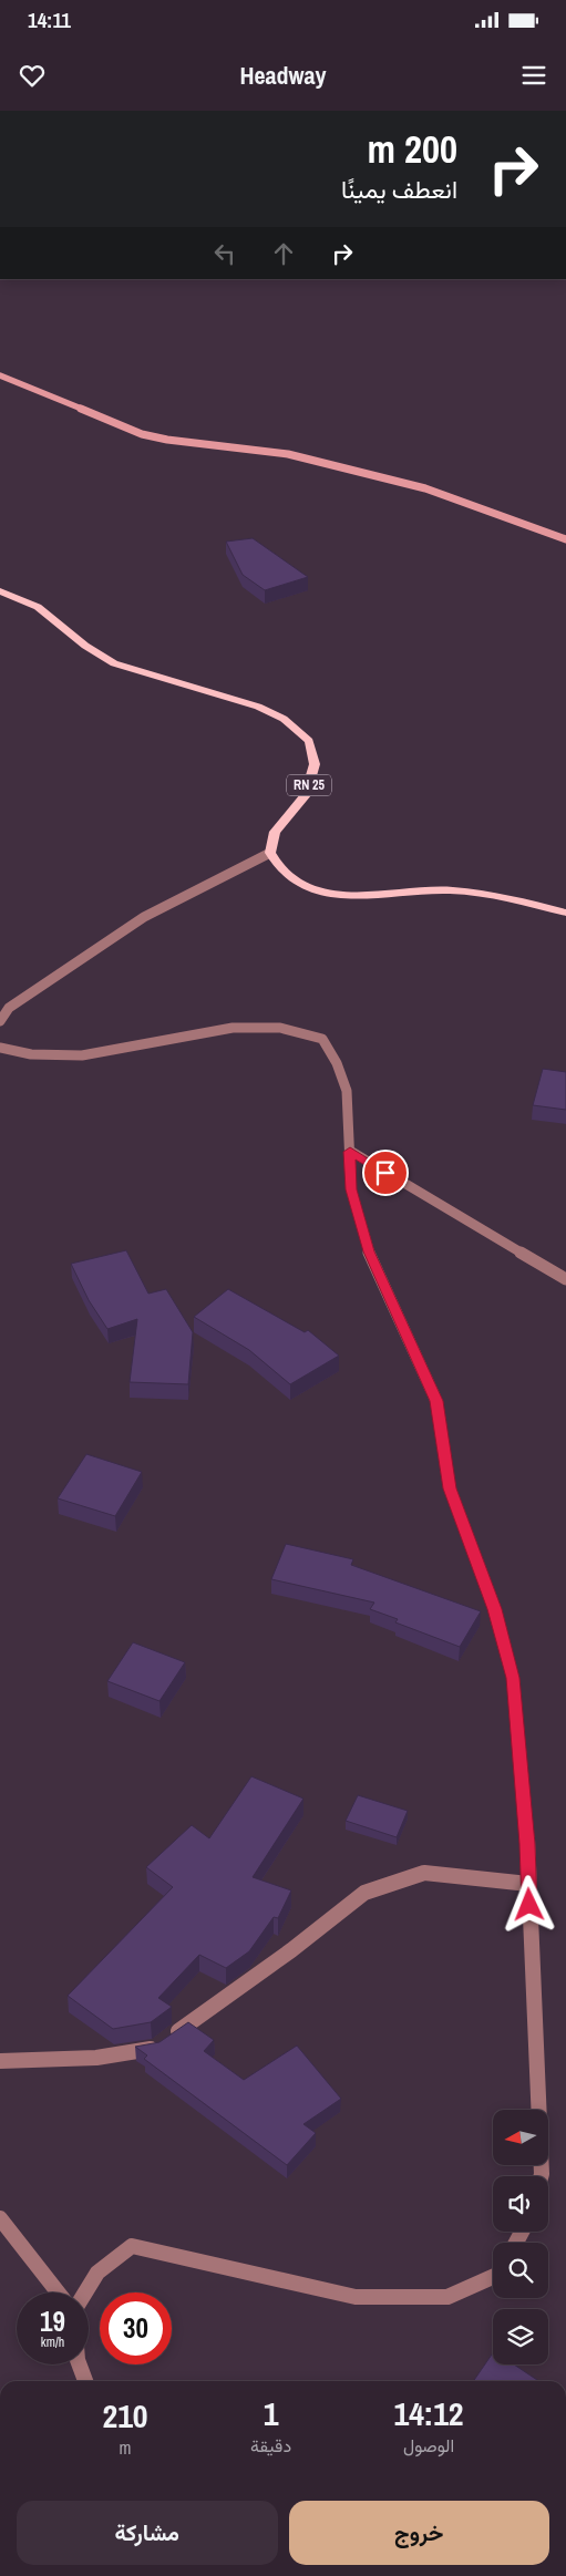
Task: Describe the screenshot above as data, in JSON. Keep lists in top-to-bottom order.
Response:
{
  "streets": {
    "main road": ["RN 25"]
  },
  "north": "left",
  "page": {
    "status": "14:11",
    "header": "Headway",
    "turn": ["200 m", "انعطف يمينًا"],
    "speed": "19 km/h",
    "limit": "30",
    "eta": [
      "14:12",
      "الوصول",
      "1",
      "دقيقة",
      "210",
      "m"
    ],
    "buttons": ["خروج", "مشاركة"]
  }
}
